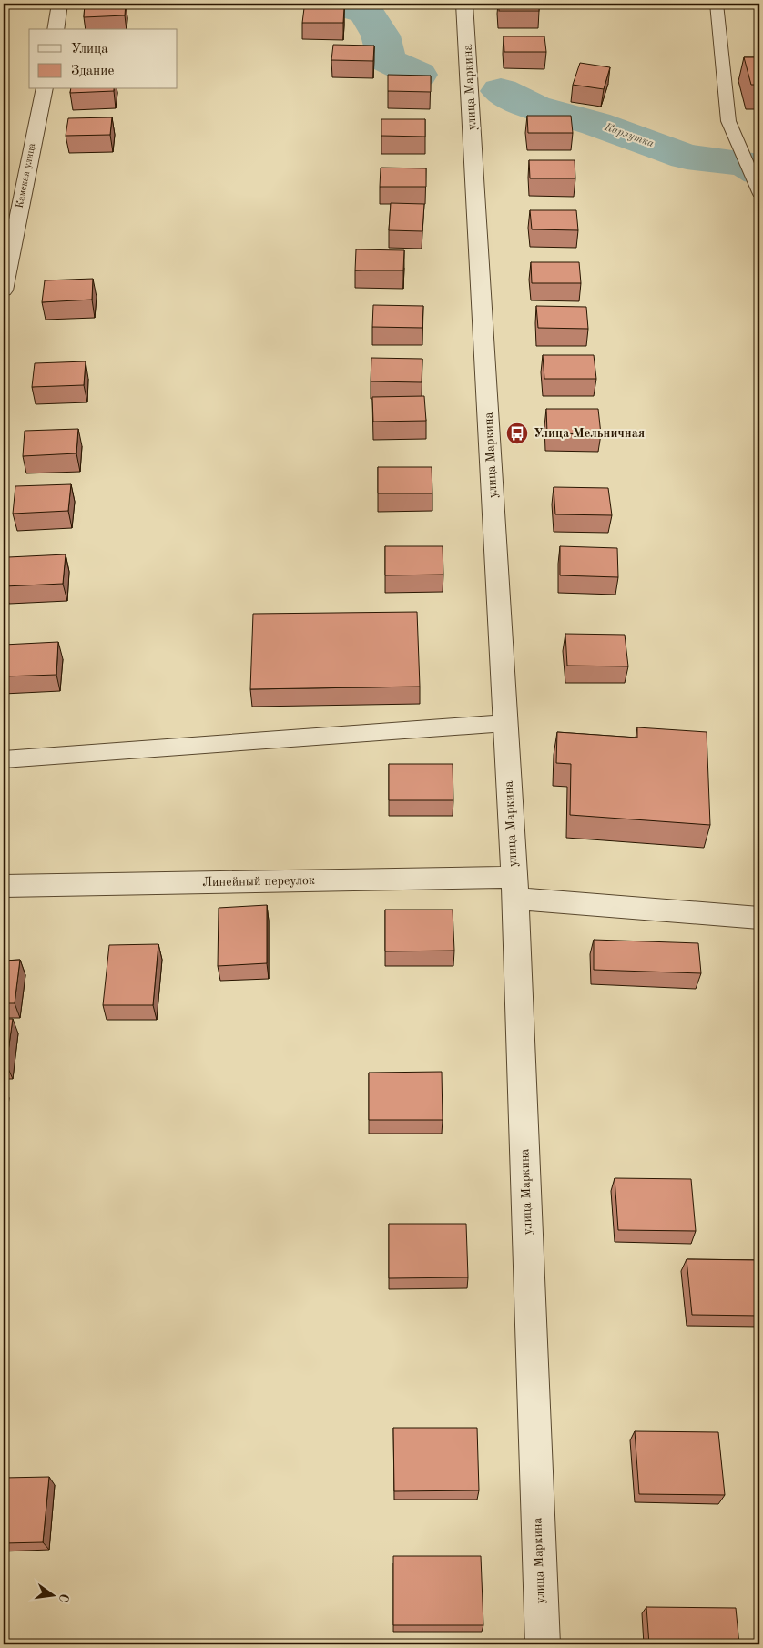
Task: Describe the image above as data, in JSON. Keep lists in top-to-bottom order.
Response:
{
  "streets": {
    "street": ["улица Маркина", "Камская улица", "Линейный переулок"]
  },
  "crossings": [
    ["улица Маркина", "Линейный переулок"]
  ],
  "water": ["Карлутка"],
  "places": {
    "bus stop": ["Улица Мельничная"]
  },
  "legend": ["Улица", "Здание"],
  "north": "right"
}
